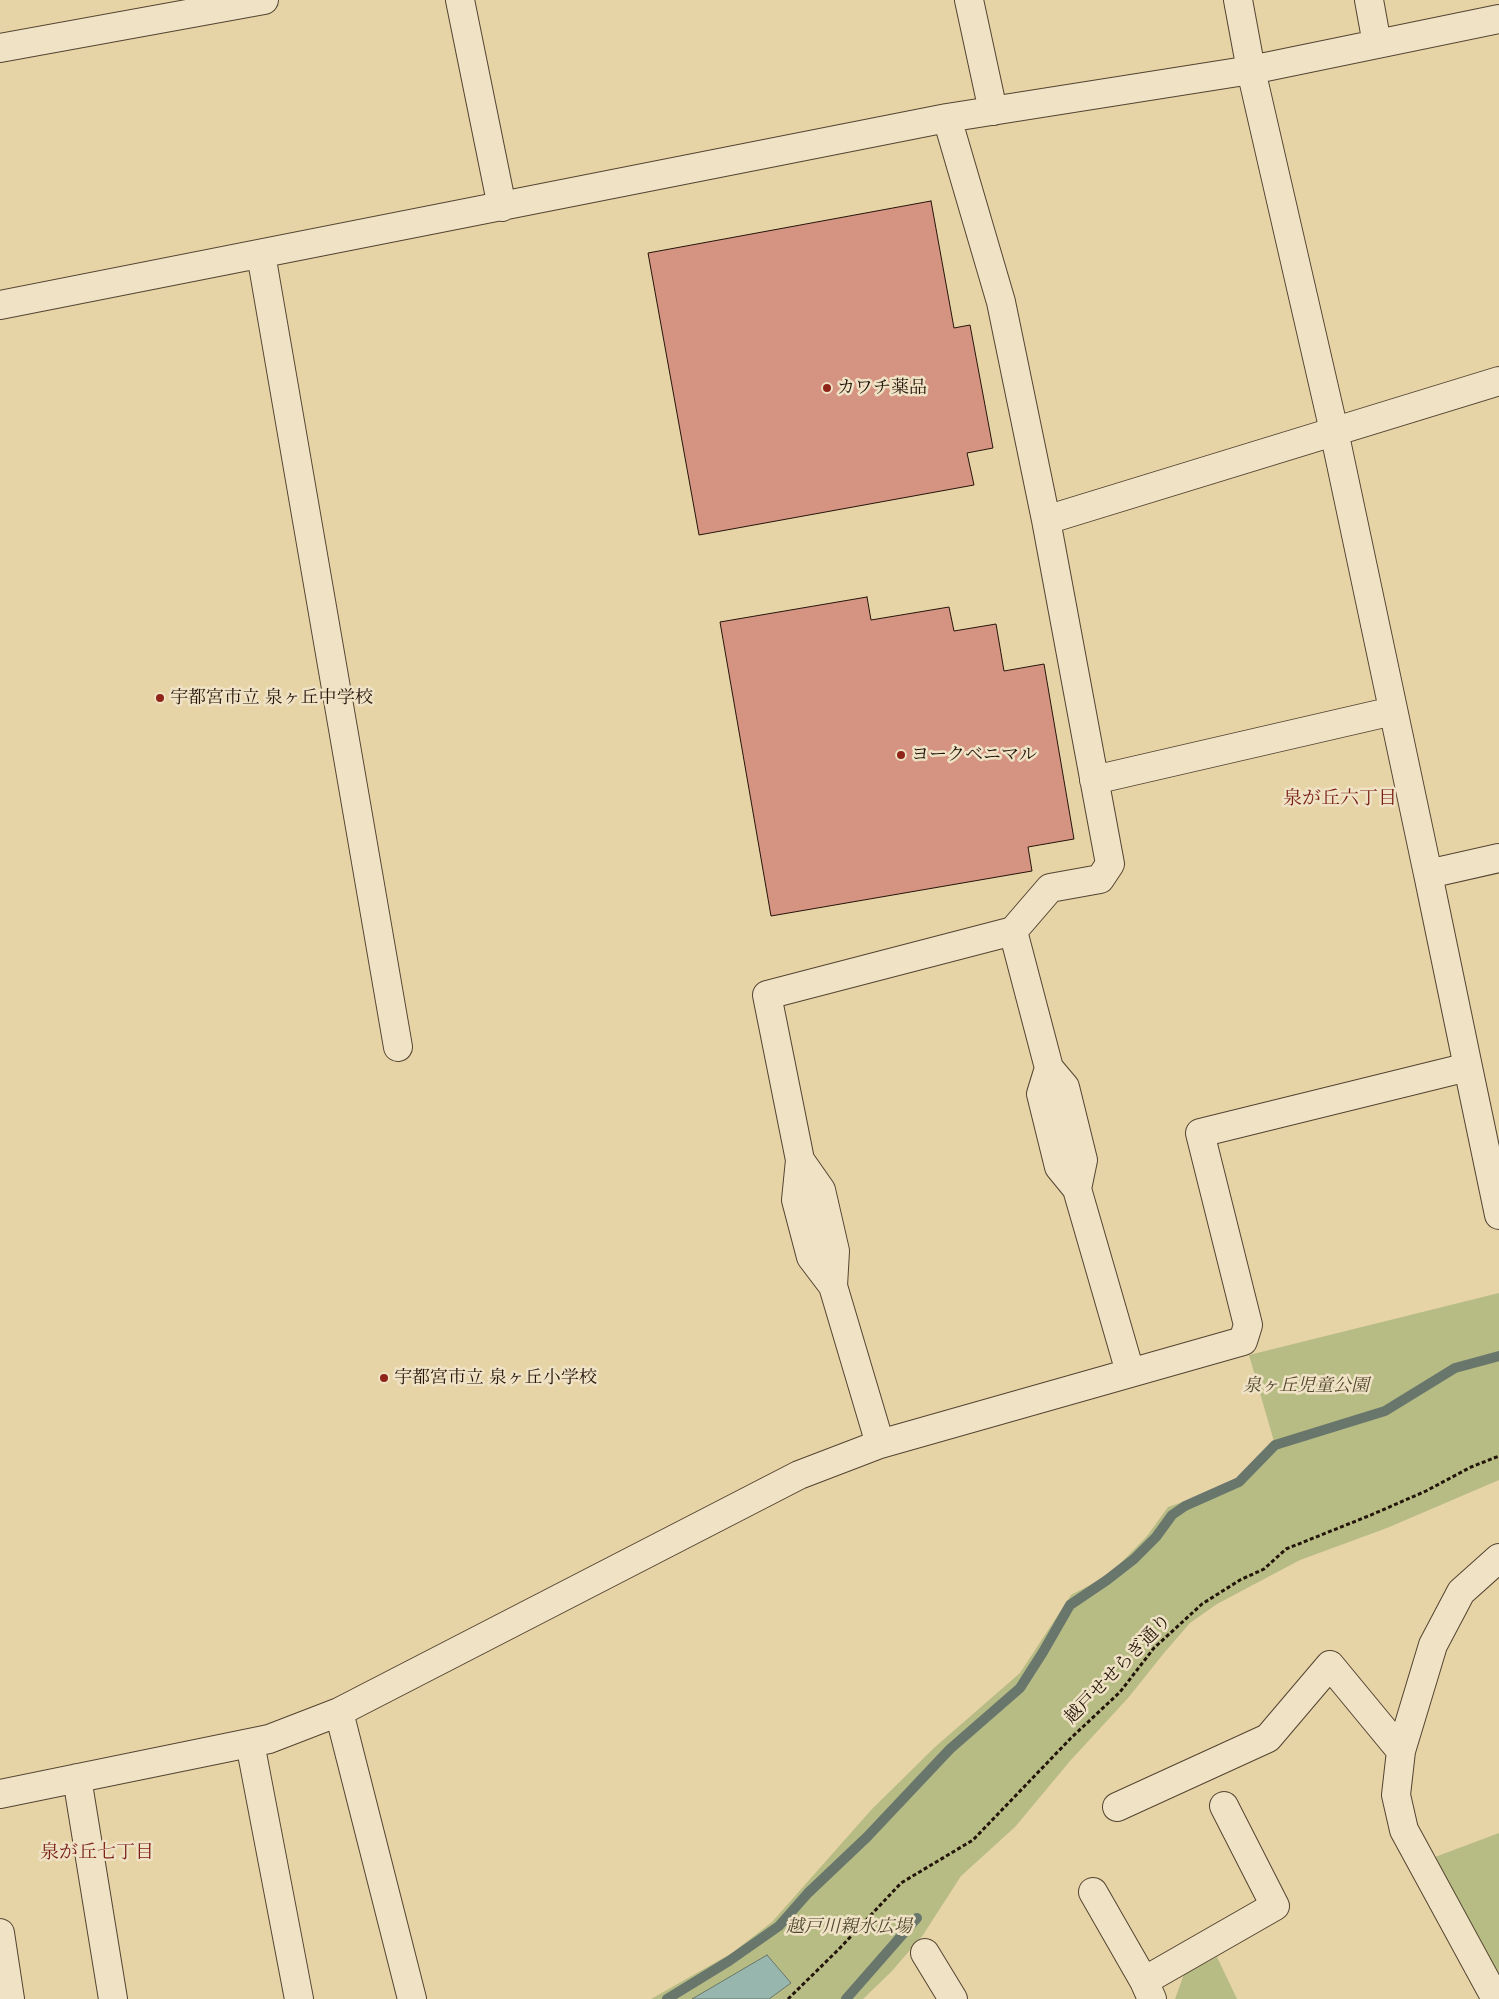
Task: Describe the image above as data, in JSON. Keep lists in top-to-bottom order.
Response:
{
  "streets": {
    "path": ["越戸せせらぎ通り"]
  },
  "districts": ["泉が丘六丁目", "泉が丘七丁目"],
  "parks": ["泉ヶ丘児童公園", "越戸川親水広場"],
  "places": [
    "カワチ薬品",
    "宇都宮市立 泉ヶ丘中学校",
    "ヨークベニマル",
    "宇都宮市立 泉ヶ丘小学校"
  ]
}
